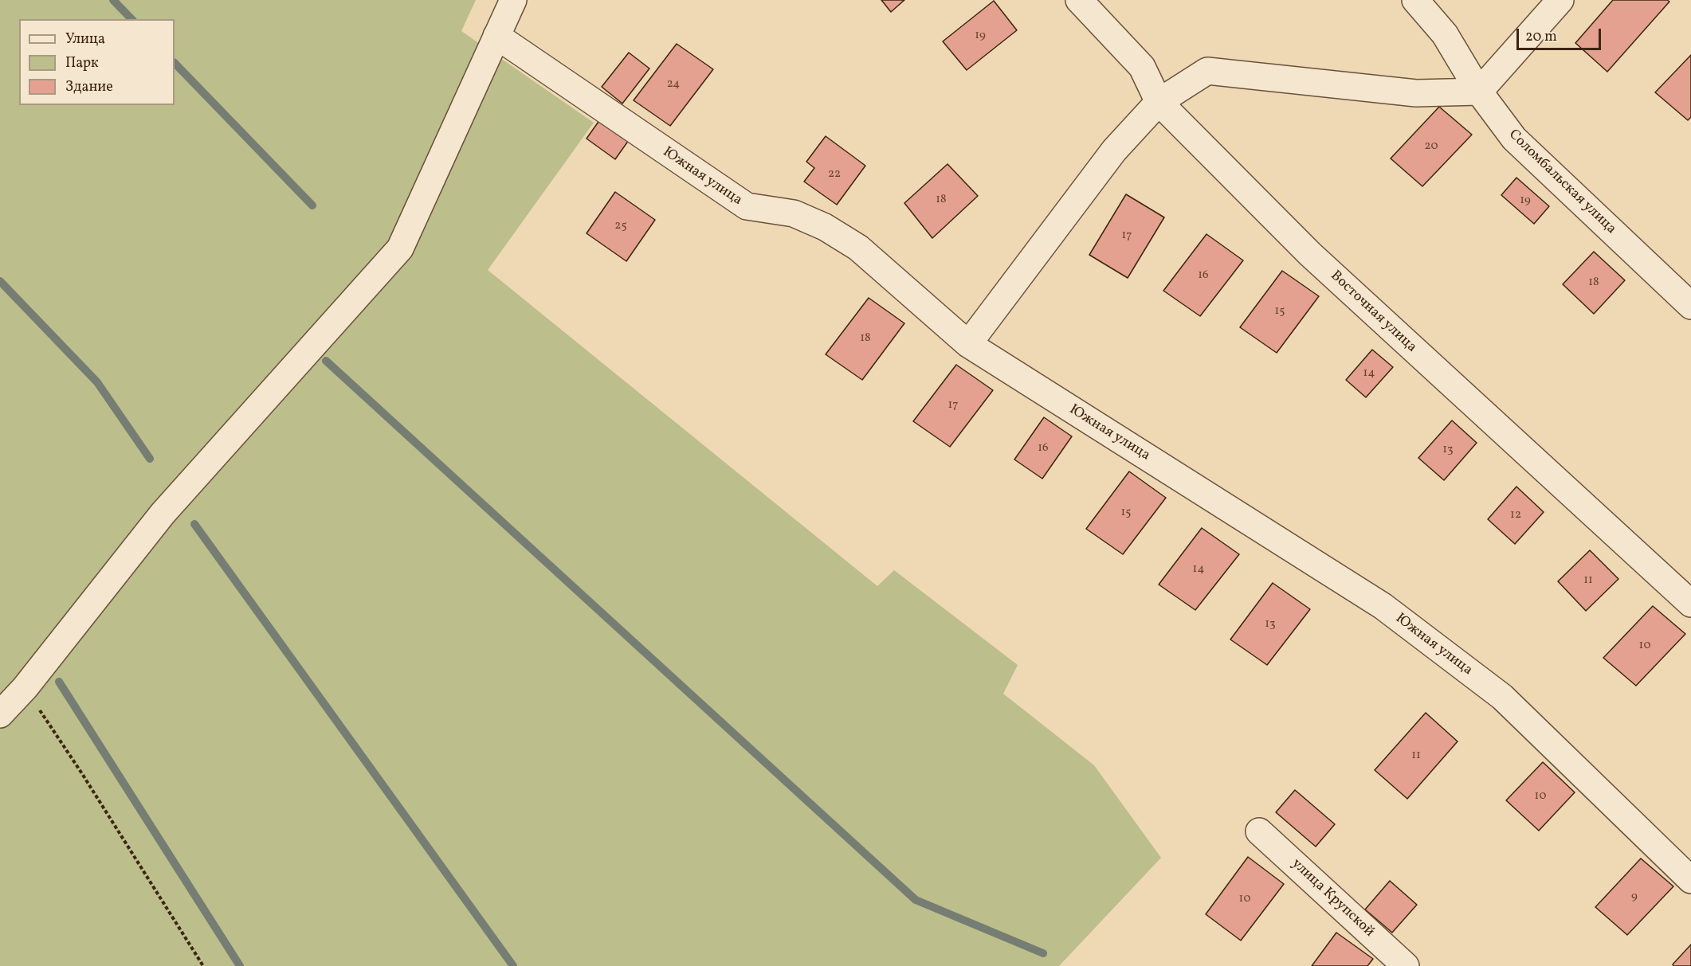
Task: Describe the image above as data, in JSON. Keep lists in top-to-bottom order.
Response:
{
  "streets": {
    "street": [
      "Южная улица",
      "Соломбальская улица",
      "Восточная улица",
      "улица Крупской"
    ]
  },
  "house_numbers": [
    "19",
    "24",
    "20",
    "22",
    "18",
    "19",
    "25",
    "17",
    "16",
    "18",
    "15",
    "18",
    "14",
    "17",
    "16",
    "13",
    "15",
    "12",
    "14",
    "11",
    "13",
    "10",
    "11",
    "10",
    "9",
    "10"
  ],
  "legend": ["Улица", "Парк", "Здание"],
  "scale_bar": "20 m"
}
